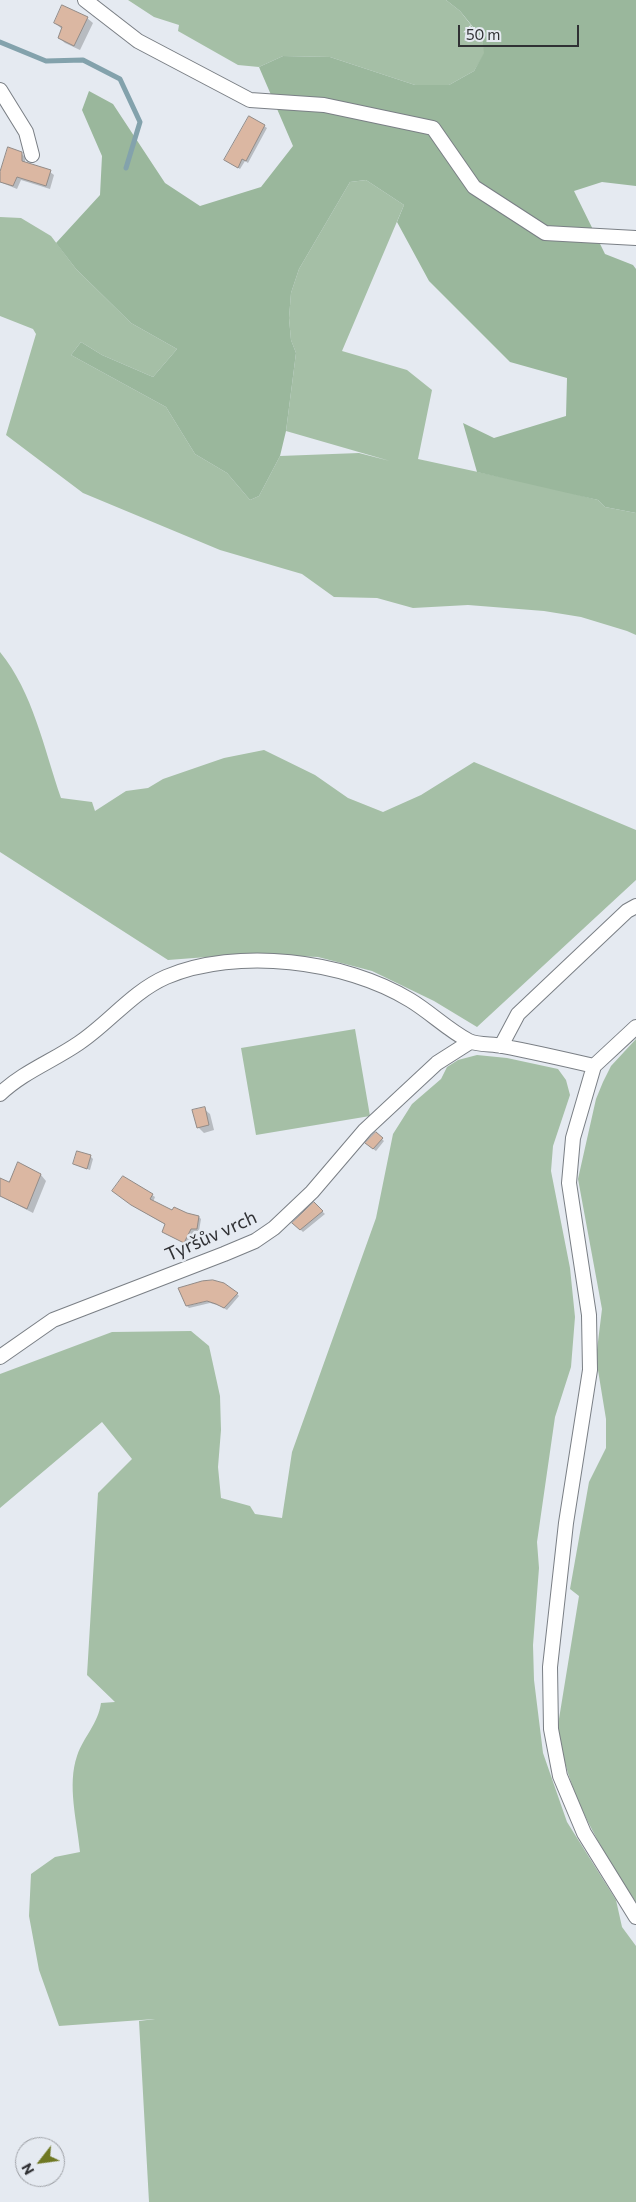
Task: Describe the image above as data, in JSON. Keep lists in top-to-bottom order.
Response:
{
  "streets": {
    "street": ["Tyršův vrch"]
  },
  "scale_bar": "50 m",
  "north": "bottom left"
}
